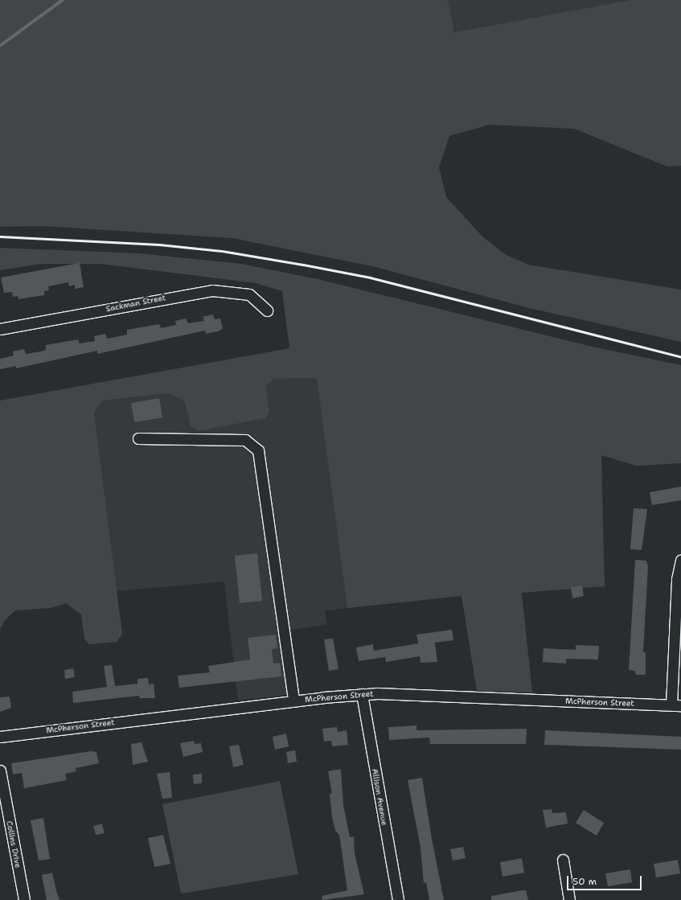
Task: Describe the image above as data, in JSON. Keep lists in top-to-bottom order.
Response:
{
  "streets": {
    "street": [
      "Sackman Street",
      "McPherson Street",
      "Allison Avenue",
      "Collins Drive"
    ]
  },
  "crossings": [
    ["McPherson Street", "Allison Avenue"]
  ],
  "scale_bar": "50 m"
}
